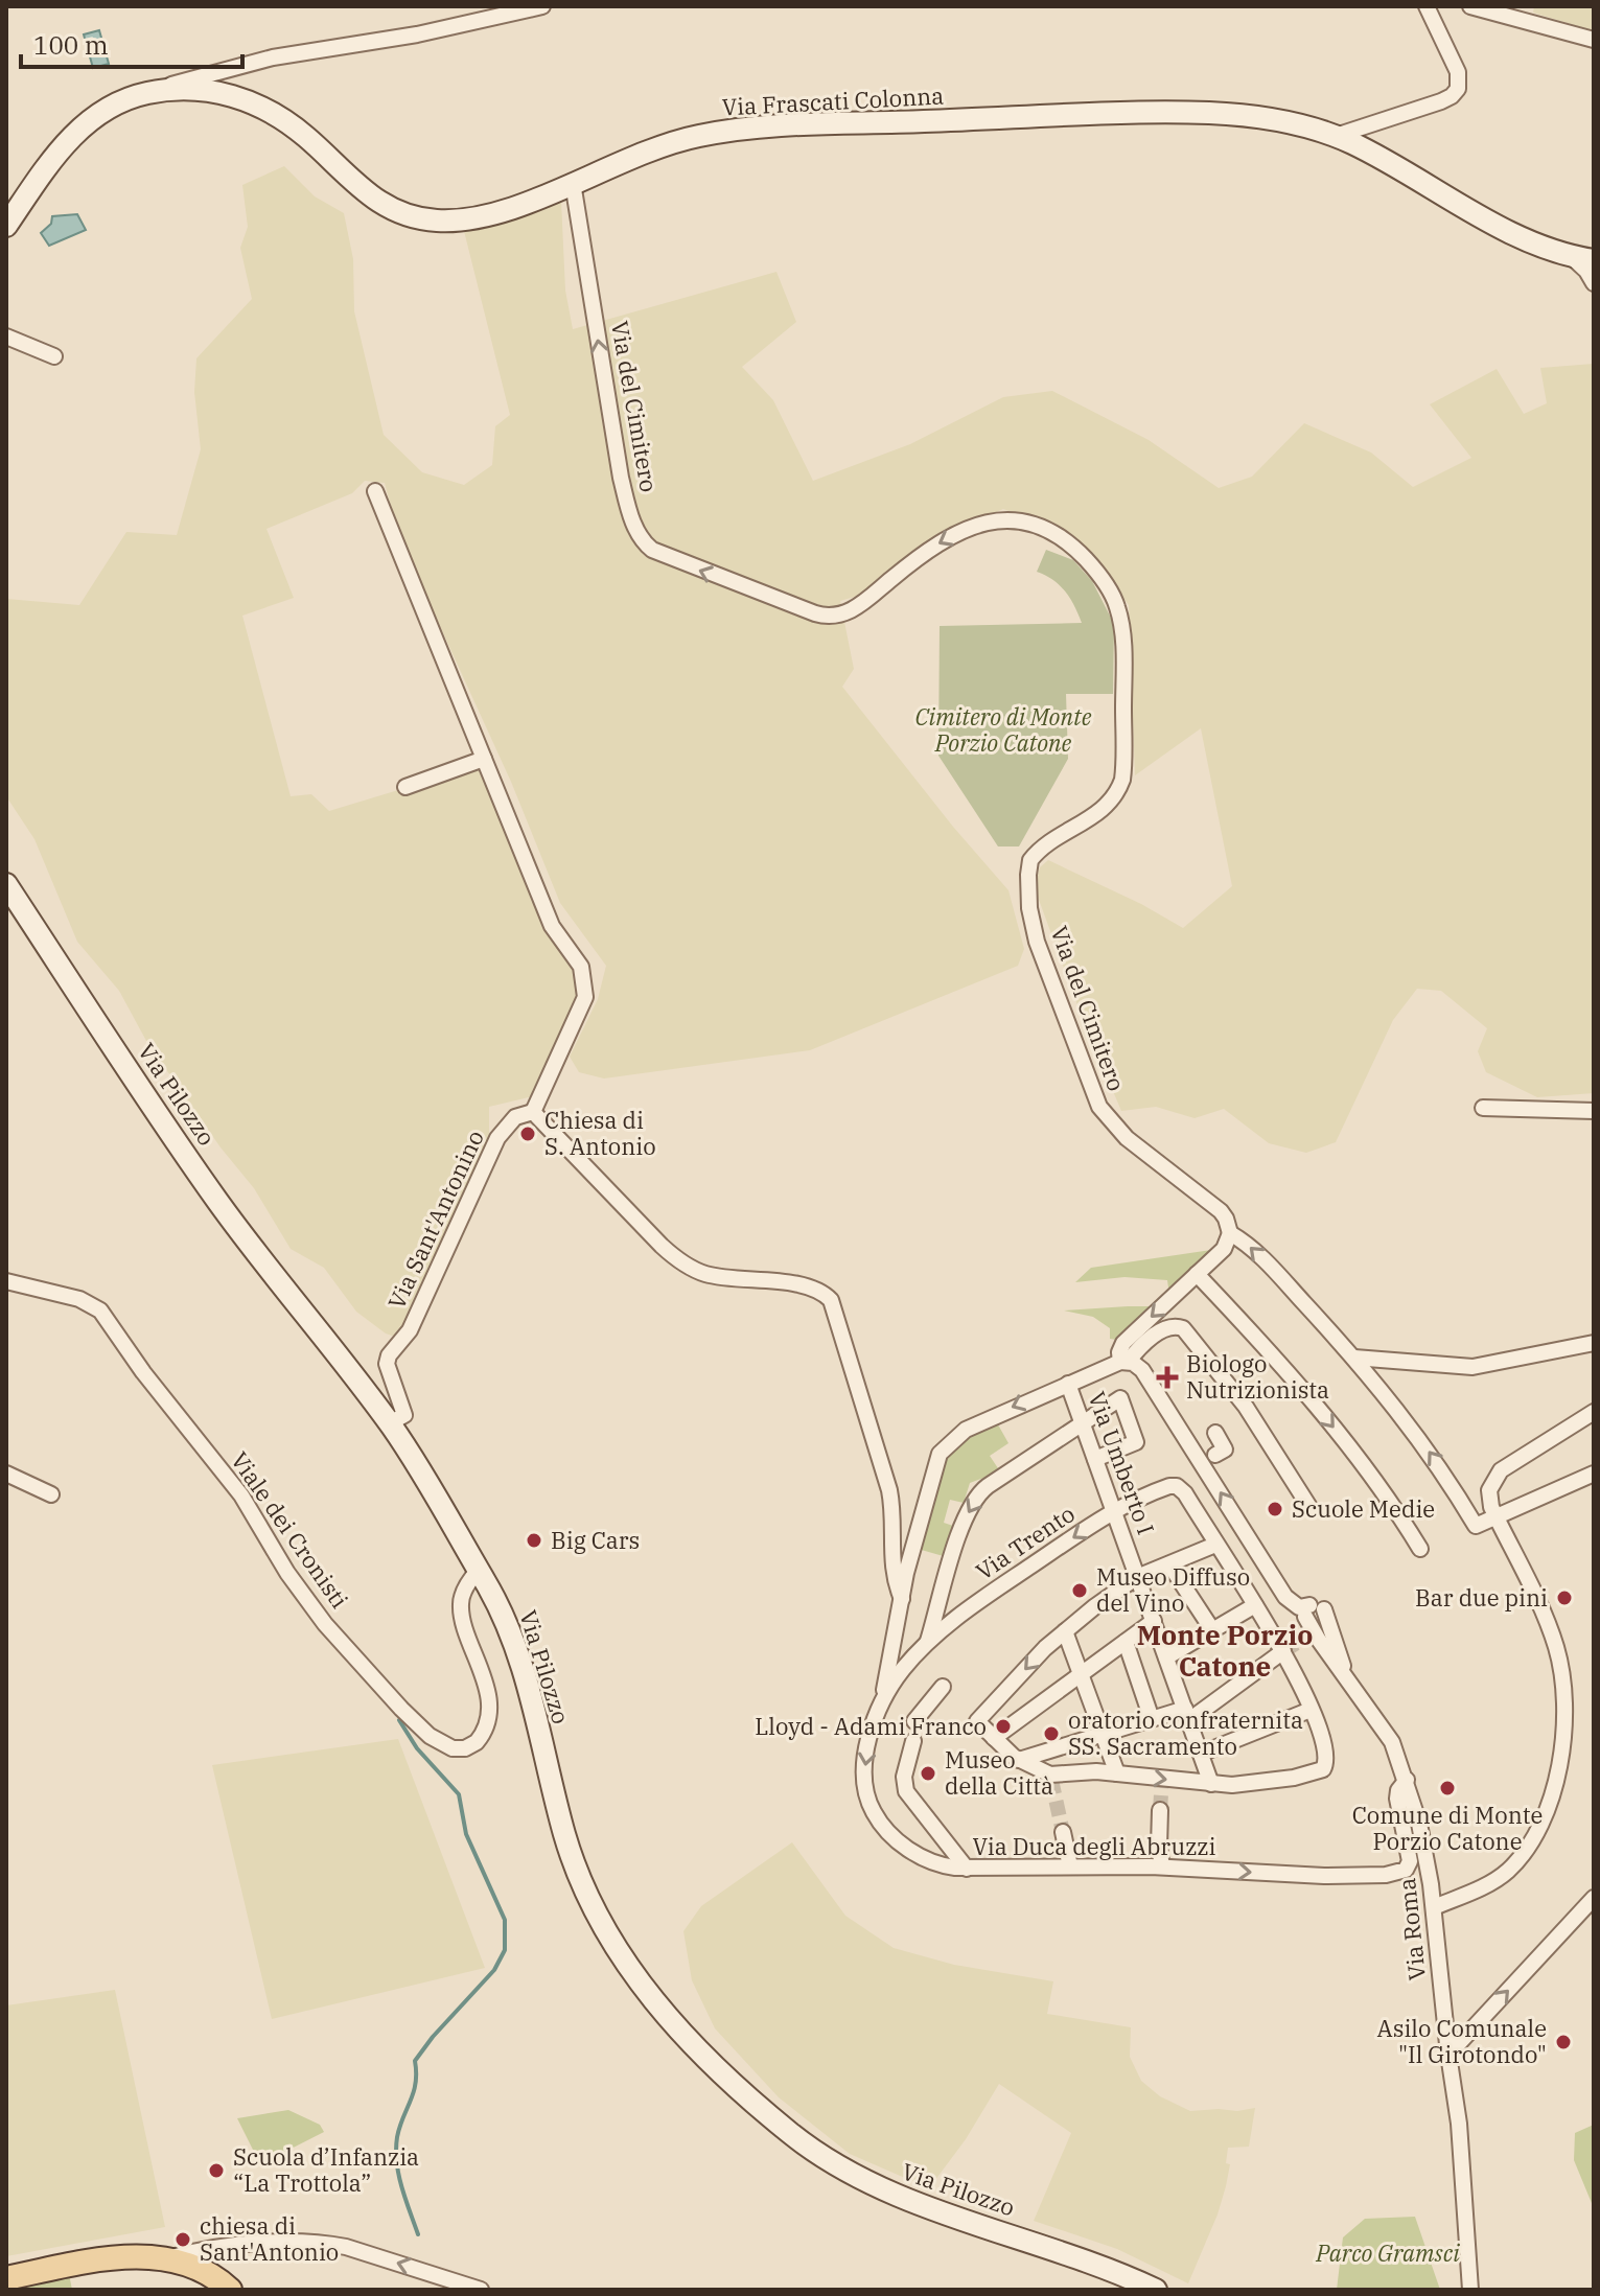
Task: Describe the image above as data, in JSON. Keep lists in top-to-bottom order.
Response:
{
  "streets": {
    "main road": ["Via Frascati Colonna", "Via Pilozzo"],
    "street": [
      "Via del Cimitero",
      "Via Sant'Antonino",
      "Via Umberto I",
      "Viale dei Cronisti",
      "Via Trento",
      "Via Duca degli Abruzzi",
      "Via Roma"
    ]
  },
  "crossings": [
    ["Via Frascati Colonna", "Via del Cimitero"],
    ["Via Pilozzo", "Via Sant'Antonino"],
    ["Via Pilozzo", "Viale dei Cronisti"],
    ["Via Umberto I", "Via Trento"],
    ["Via Trento", "Via Duca degli Abruzzi"],
    ["Via Duca degli Abruzzi", "Via Roma"]
  ],
  "districts": ["Monte Porzio Catone"],
  "parks": ["Cimitero di Monte Porzio Catone", "Parco Gramsci"],
  "places": {
    "other": [
      "Chiesa di S. Antonio",
      "Scuole Medie",
      "Big Cars",
      "Museo Diffuso del Vino",
      "Bar due pini",
      "Lloyd - Adami Franco",
      "oratorio confraternita SS. Sacramento",
      "Museo della Città",
      "Comune di Monte Porzio Catone",
      "Asilo Comunale \"Il Girotondo\"",
      "Scuola d’Infanzia “La Trottola”",
      "chiesa di Sant'Antonio"
    ],
    "health": ["Biologo Nutrizionista"]
  },
  "scale_bar": "100 m"
}
